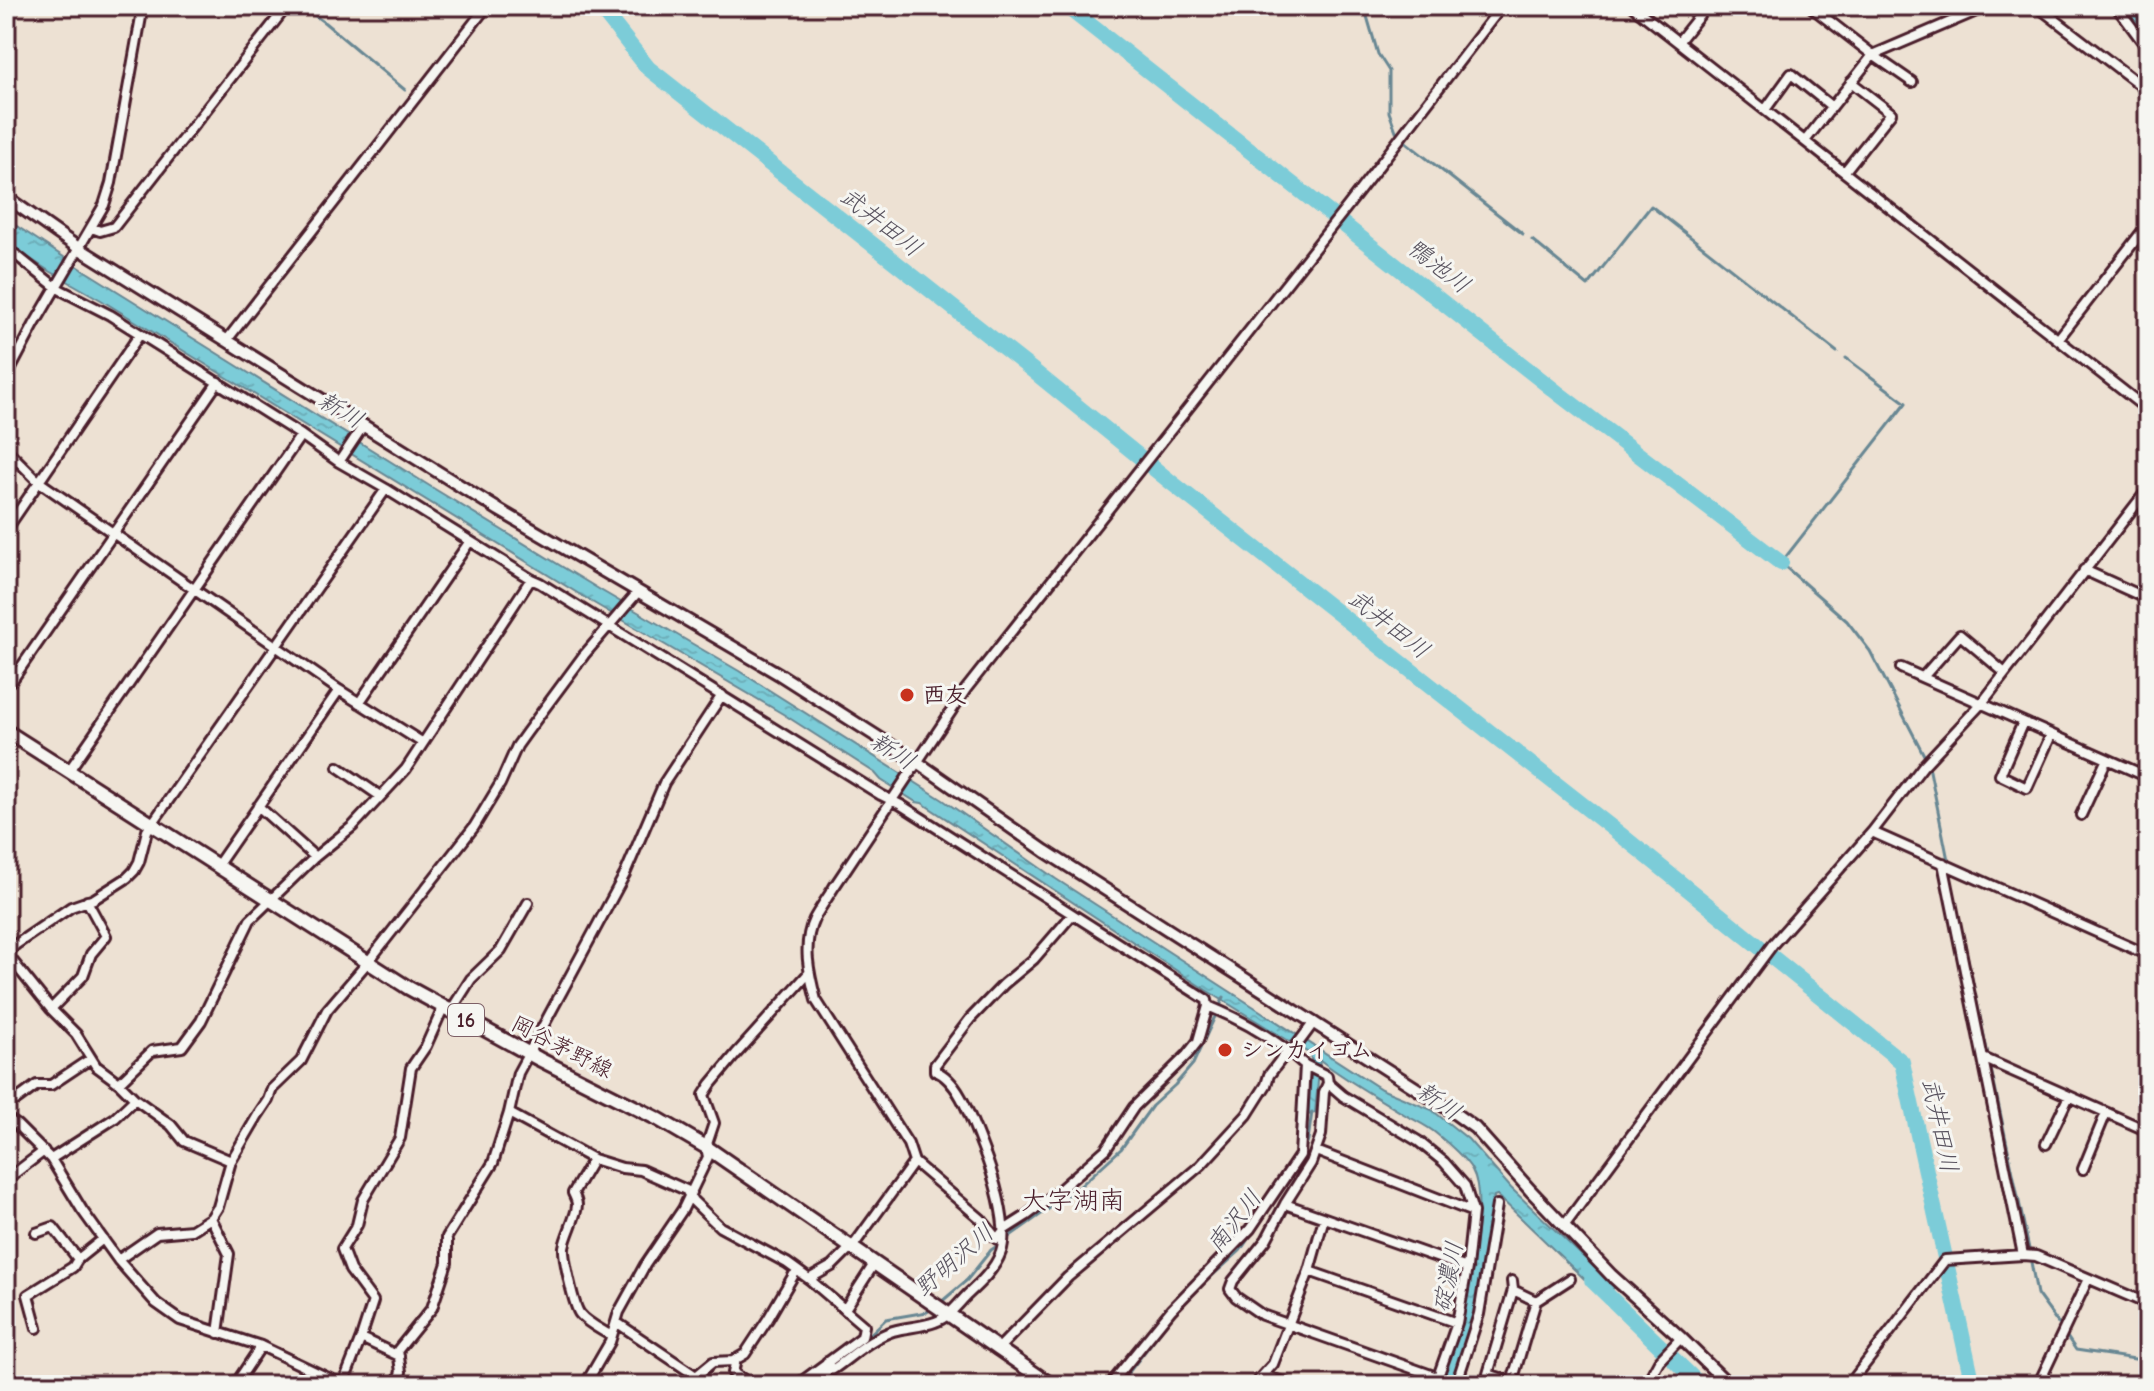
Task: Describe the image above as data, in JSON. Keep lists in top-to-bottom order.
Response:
{
  "streets": {
    "main road": ["16", "岡谷茅野線"]
  },
  "districts": ["大字湖南"],
  "water": [
    "武井田川",
    "鴨池川",
    "新川",
    "南沢川",
    "野明沢川",
    "碇濃川"
  ],
  "places": ["西友", "シンカイゴム"]
}
